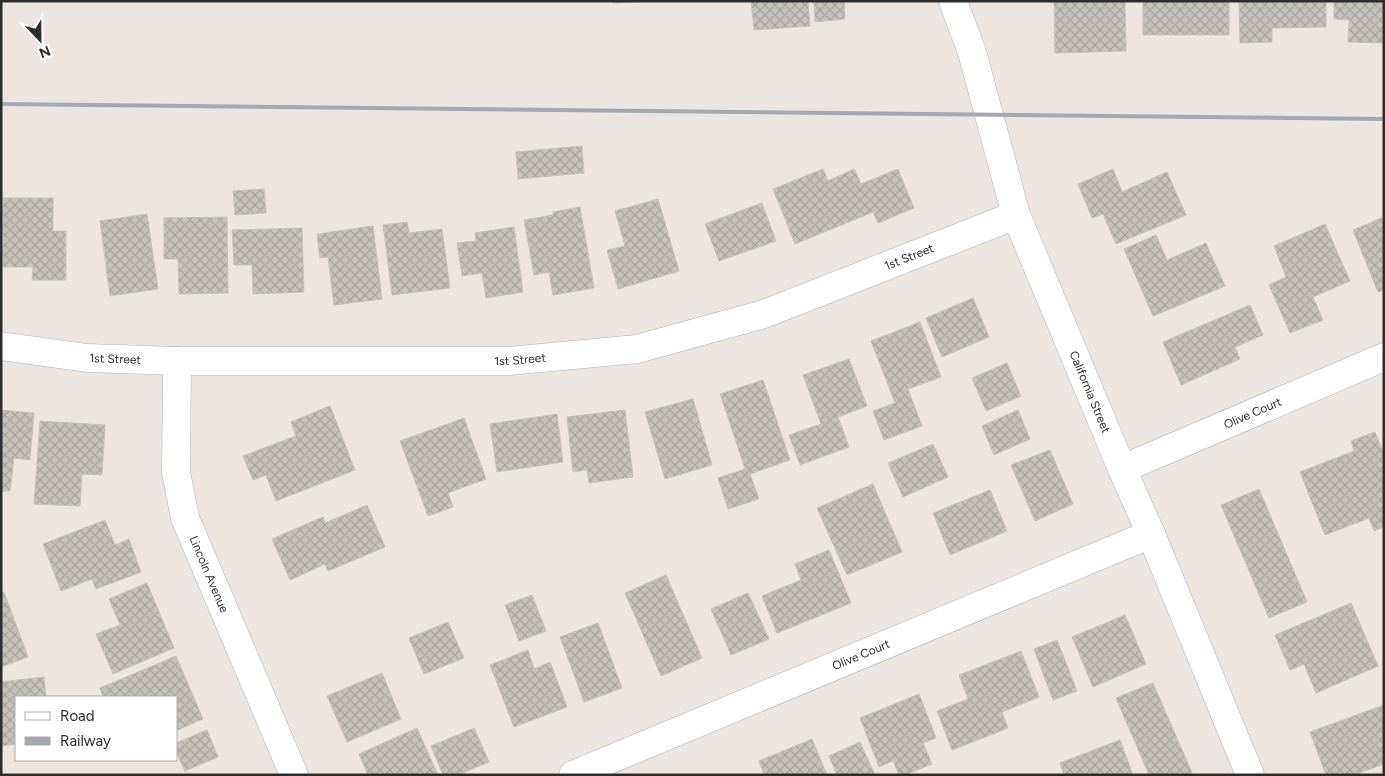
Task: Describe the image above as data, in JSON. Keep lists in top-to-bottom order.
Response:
{
  "streets": {
    "street": [
      "1st Street",
      "California Street",
      "Olive Court",
      "Lincoln Avenue"
    ]
  },
  "crossings": [
    ["1st Street", "California Street"],
    ["1st Street", "Lincoln Avenue"],
    ["California Street", "Olive Court"]
  ],
  "legend": ["Road", "Railway"],
  "north": "bottom"
}
